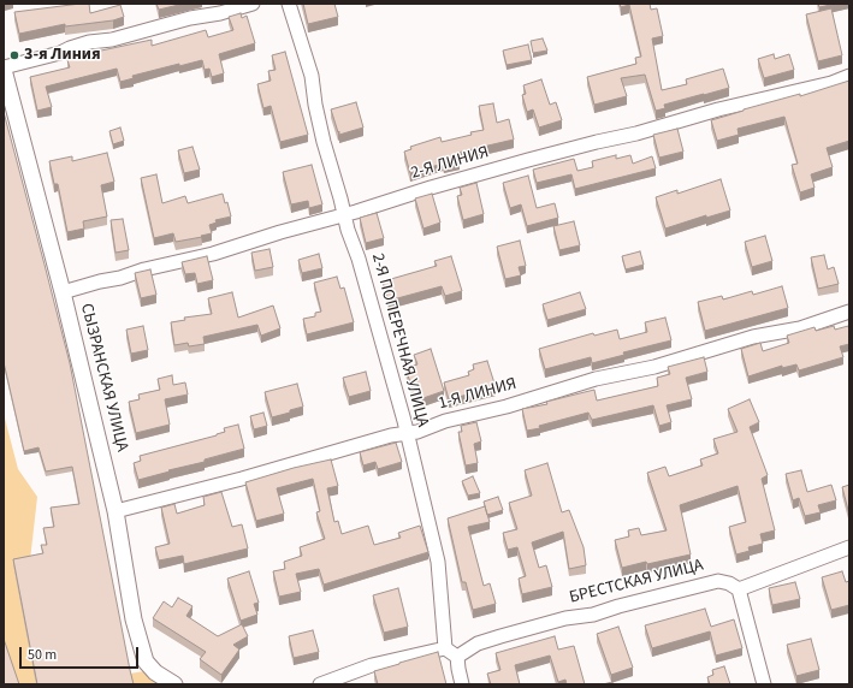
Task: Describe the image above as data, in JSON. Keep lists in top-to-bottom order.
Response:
{
  "streets": {
    "street": [
      "2-Я ЛИНИЯ",
      "2-Я ПОПЕРЕЧНАЯ УЛИЦА",
      "СЫЗРАНСКАЯ УЛИЦА",
      "1-Я ЛИНИЯ",
      "БРЕСТСКАЯ УЛИЦА"
    ]
  },
  "crossings": [
    ["2-Я ЛИНИЯ", "2-Я ПОПЕРЕЧНАЯ УЛИЦА"],
    ["2-Я ЛИНИЯ", "СЫЗРАНСКАЯ УЛИЦА"],
    ["2-Я ПОПЕРЕЧНАЯ УЛИЦА", "1-Я ЛИНИЯ"],
    ["СЫЗРАНСКАЯ УЛИЦА", "1-Я ЛИНИЯ"]
  ],
  "places": ["3-я Линия"],
  "scale_bar": "50 m"
}
